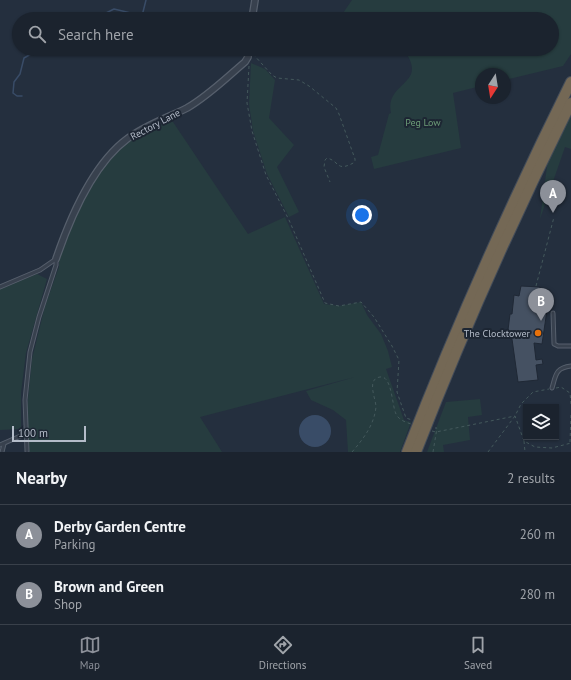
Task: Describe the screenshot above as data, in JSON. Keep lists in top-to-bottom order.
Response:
{
  "streets": {
    "street": ["Rectory Lane"]
  },
  "parks": ["Peg Low"],
  "places": ["The Clocktower"],
  "scale_bar": "100 m",
  "north": "bottom",
  "page": {
    "search": "Search here",
    "pins": ["A", "B"],
    "scale": "100 m",
    "heading": ["Nearby", "2 results"],
    "list": [
      {
        "mark": "A",
        "name": "Derby Garden Centre",
        "note": "Parking",
        "value": "260 m"
      },
      {
        "mark": "B",
        "name": "Brown and Green",
        "note": "Shop",
        "value": "280 m"
      }
    ],
    "nav": ["Map", "Directions", "Saved"]
  }
}
